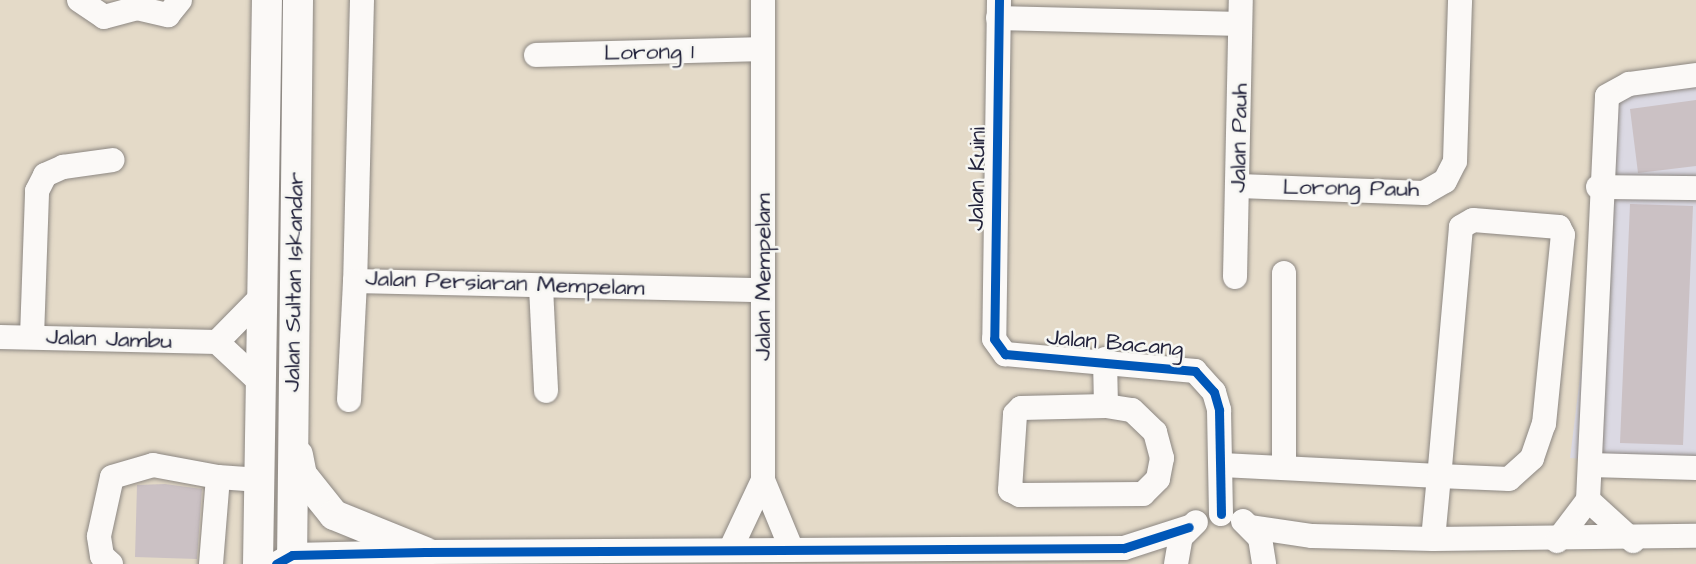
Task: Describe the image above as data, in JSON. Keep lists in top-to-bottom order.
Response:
{
  "streets": {
    "main road": ["Jalan Sultan Iskandar"],
    "street": [
      "Lorong 1",
      "Jalan Pauh",
      "Jalan Kuini",
      "Lorong Pauh",
      "Jalan Mempelam",
      "Jalan Persiaran Mempelam",
      "Jalan Jambu",
      "Jalan Bacang"
    ]
  },
  "crossings": [
    ["Lorong 1", "Jalan Mempelam"],
    ["Jalan Pauh", "Lorong Pauh"],
    ["Jalan Kuini", "Jalan Bacang"],
    ["Jalan Mempelam", "Jalan Persiaran Mempelam"]
  ]
}
